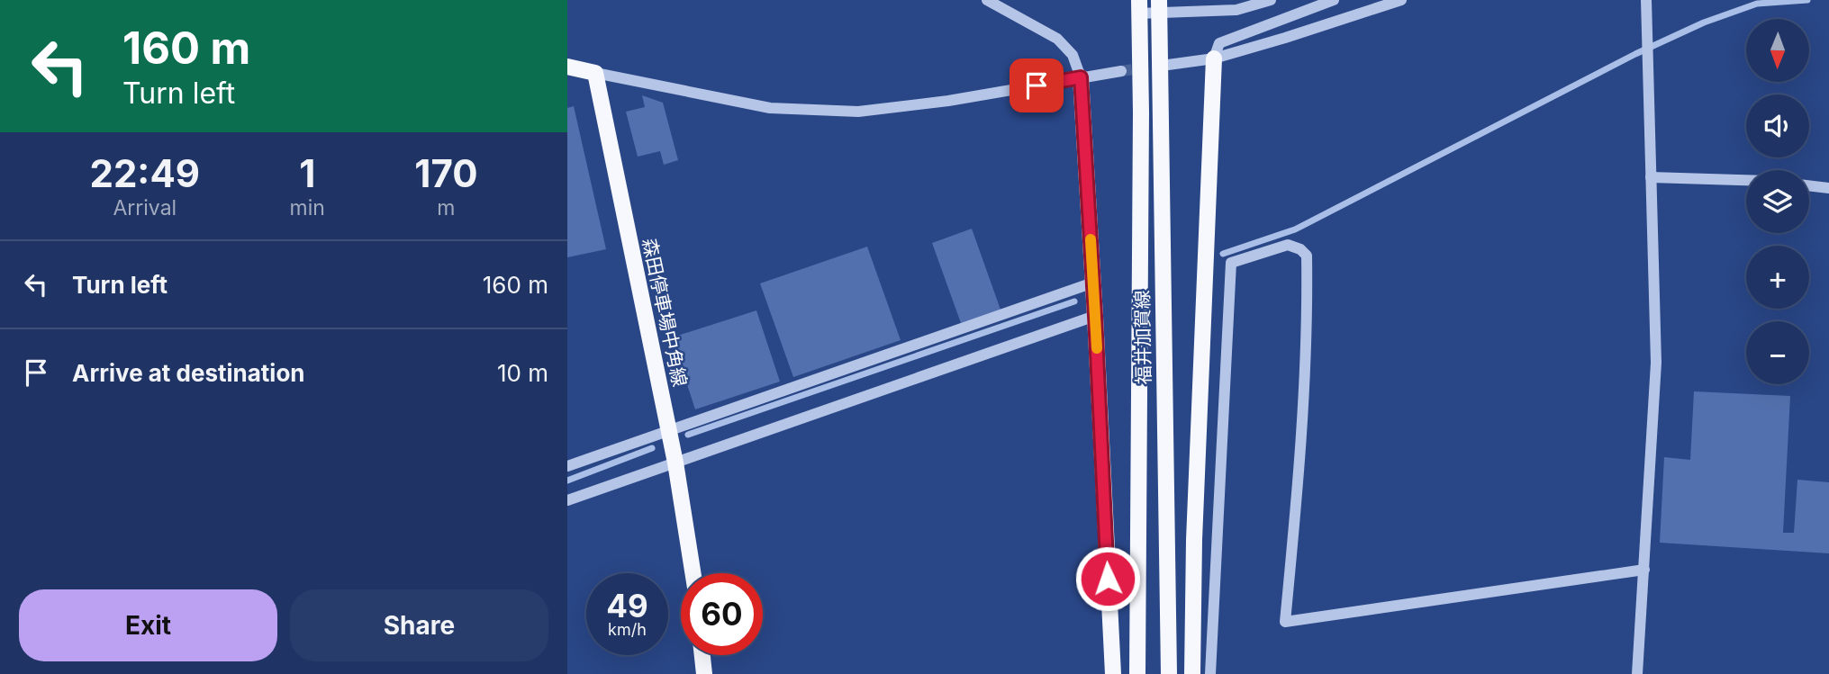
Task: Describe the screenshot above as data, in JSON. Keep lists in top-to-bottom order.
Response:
{
  "streets": {
    "main road": ["森田停車場中角線", "福井加賀線"]
  },
  "north": "bottom",
  "page": {
    "turn": ["160 m", "Turn left"],
    "map_buttons": ["+", "−"],
    "eta": [
      "22:49",
      "Arrival",
      "1",
      "min",
      "170",
      "m"
    ],
    "list": [
      {
        "name": "Turn left",
        "value": "160 m"
      },
      {
        "name": "Arrive at destination",
        "value": "10 m"
      }
    ],
    "speed": "49 km/h",
    "limit": "60",
    "buttons": ["Exit", "Share"]
  }
}
